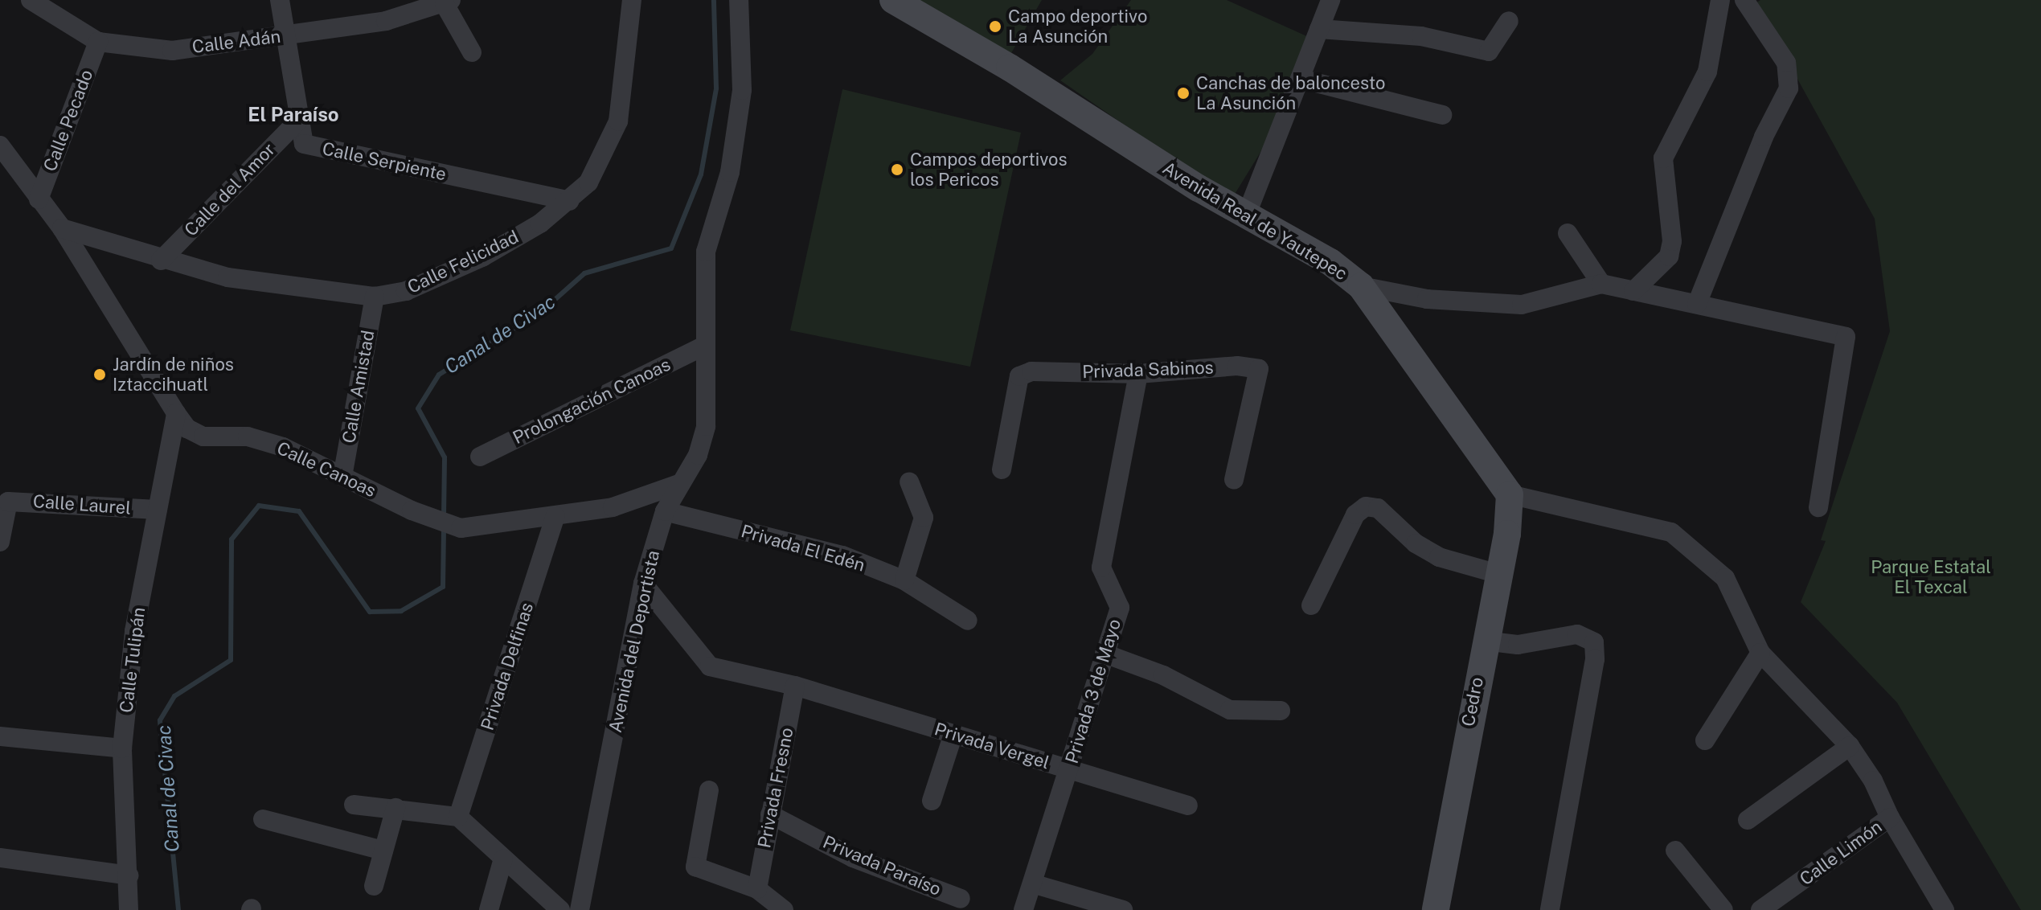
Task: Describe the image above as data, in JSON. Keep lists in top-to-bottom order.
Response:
{
  "streets": {
    "street": [
      "Calle Adán",
      "Calle Pecado",
      "Calle Serpiente",
      "Calle del Amor",
      "Avenida Real de Yautepec",
      "Calle Felicidad",
      "Privada Sabinos",
      "Calle Amistad",
      "Prolongación Canoas",
      "Calle Canoas",
      "Calle Laurel",
      "Privada El Edén",
      "Avenida del Deportista",
      "Calle Tulipán",
      "Privada Delfinas",
      "Privada 3 de Mayo",
      "Cedro",
      "Privada Vergel",
      "Privada Fresno",
      "Calle Limón",
      "Privada Paraíso"
    ]
  },
  "crossings": [
    ["Calle Adán", "Calle Pecado"],
    ["Calle Adán", "Calle Serpiente"],
    ["Calle Pecado", "Calle Canoas"],
    ["Calle Serpiente", "Calle del Amor"],
    ["Calle Serpiente", "Calle Felicidad"],
    ["Calle del Amor", "Calle Felicidad"],
    ["Avenida Real de Yautepec", "Cedro"],
    ["Calle Felicidad", "Calle Amistad"],
    ["Calle Felicidad", "Calle Canoas"],
    ["Privada Sabinos", "Privada 3 de Mayo"],
    ["Calle Amistad", "Calle Canoas"],
    ["Prolongación Canoas", "Avenida del Deportista"],
    ["Calle Canoas", "Avenida del Deportista"],
    ["Calle Canoas", "Calle Tulipán"],
    ["Calle Canoas", "Privada Delfinas"],
    ["Calle Laurel", "Calle Tulipán"],
    ["Privada El Edén", "Avenida del Deportista"],
    ["Avenida del Deportista", "Privada Vergel"],
    ["Privada 3 de Mayo", "Privada Vergel"],
    ["Privada Vergel", "Privada Fresno"],
    ["Privada Fresno", "Privada Paraíso"]
  ],
  "districts": ["El Paraíso"],
  "water": ["Canal de Civac"],
  "parks": ["Parque Estatal El Texcal"],
  "places": [
    "Campo deportivo La Asunción",
    "Canchas de baloncesto La Asunción",
    "Campos deportivos los Pericos",
    "Jardín de niños Iztaccihuatl"
  ]
}
